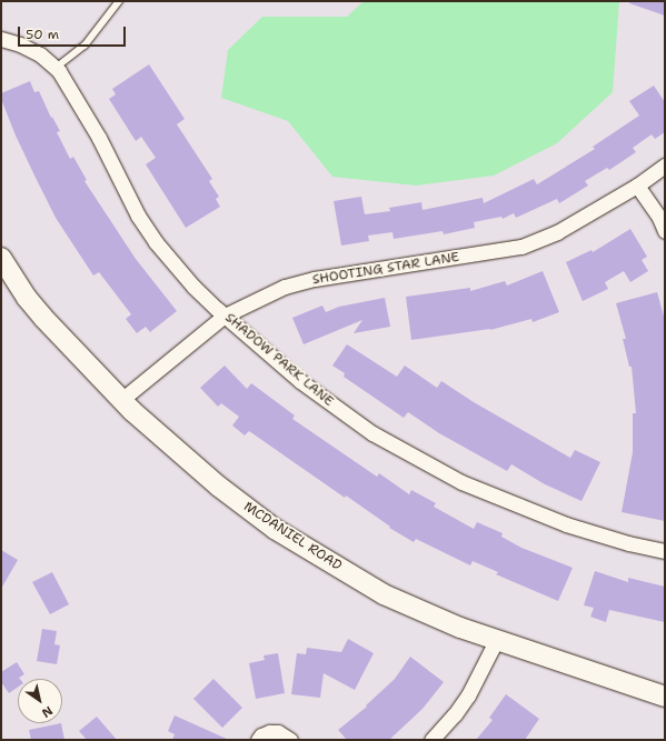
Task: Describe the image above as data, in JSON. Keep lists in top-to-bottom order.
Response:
{
  "streets": {
    "main road": ["MCDANIEL ROAD"],
    "street": ["SHOOTING STAR LANE", "SHADOW PARK LANE"]
  },
  "crossings": [
    ["SHOOTING STAR LANE", "SHADOW PARK LANE"],
    ["SHOOTING STAR LANE", "MCDANIEL ROAD"]
  ],
  "scale_bar": "50 m",
  "north": "bottom right"
}
